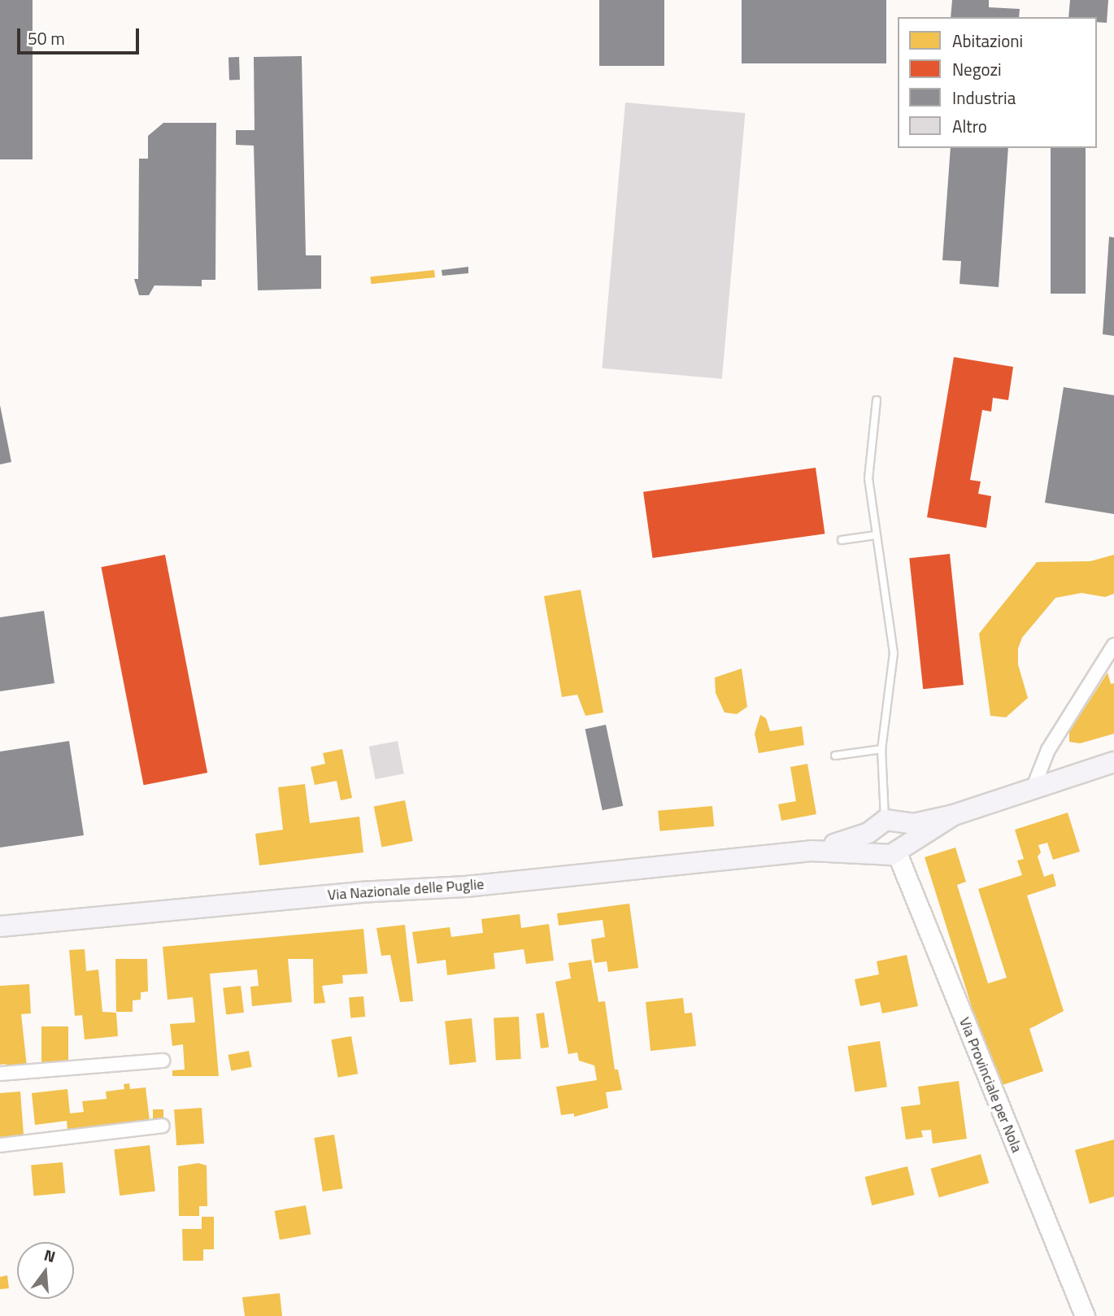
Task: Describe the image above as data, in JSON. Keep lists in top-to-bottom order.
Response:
{
  "streets": {
    "main road": ["Via Nazionale delle Puglie"],
    "street": ["Via Provinciale per Nola"]
  },
  "crossings": [
    ["Via Nazionale delle Puglie", "Via Provinciale per Nola"]
  ],
  "legend": [
    "Abitazioni",
    "Negozi",
    "Industria",
    "Altro"
  ],
  "scale_bar": "50 m",
  "north": "top"
}
